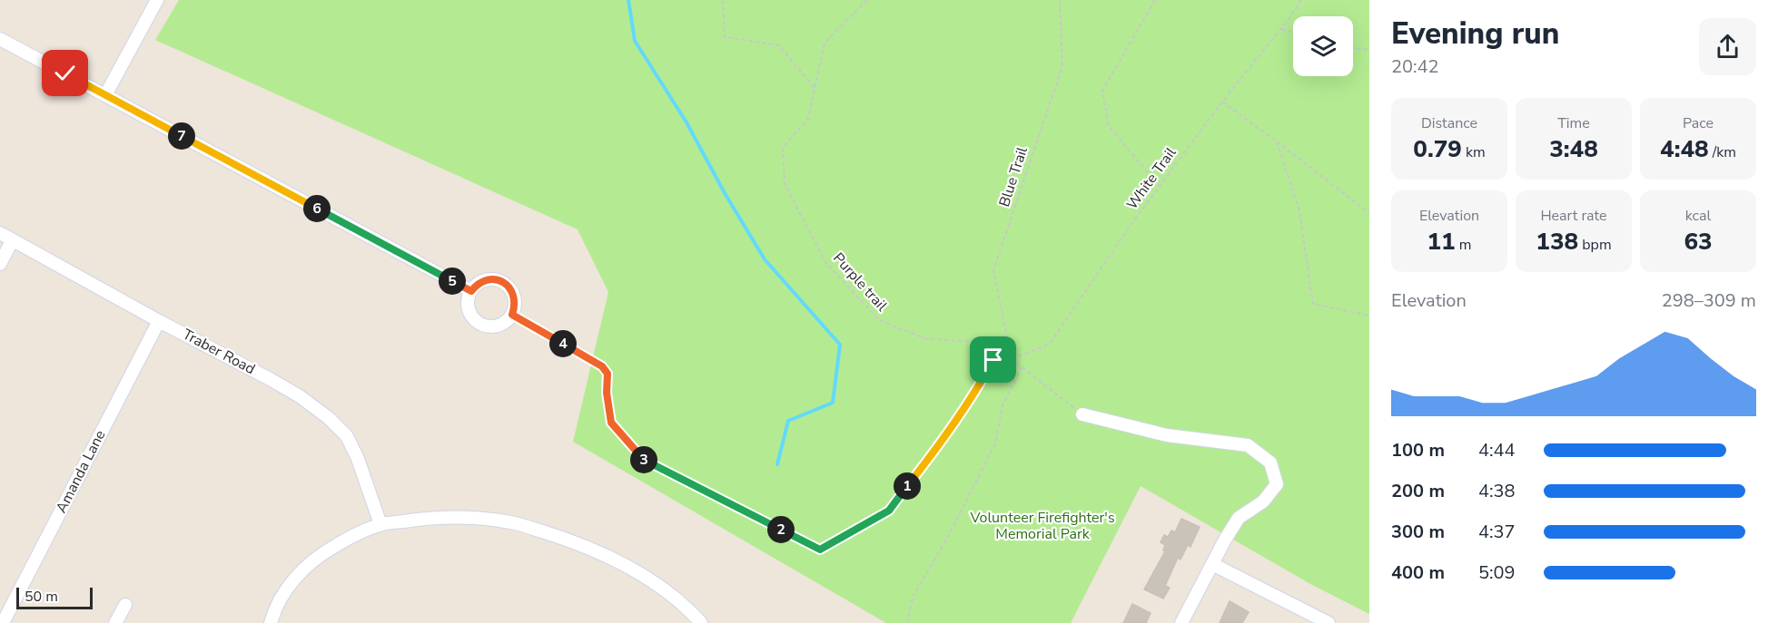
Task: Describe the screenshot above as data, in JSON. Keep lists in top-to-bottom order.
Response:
{
  "streets": {
    "street": ["Traber Road", "Amanda Lane"],
    "path": ["Blue Trail", "White Trail", "Purple trail"]
  },
  "crossings": [
    ["Blue Trail", "White Trail"],
    ["Traber Road", "Amanda Lane"]
  ],
  "parks": ["Volunteer Firefighter's Memorial Park"],
  "scale_bar": "50 m",
  "page": {
    "heading": ["Evening run", "20:42"],
    "stats": [
      ["Distance", "0.79 km"],
      ["Time", "3:48"],
      ["Pace", "4:48 /km"],
      ["Elevation", "11 m"],
      ["Heart rate", "138 bpm"],
      ["kcal", "63"]
    ],
    "pins": [
      "7",
      "6",
      "5",
      "4",
      "3",
      "1",
      "2"
    ],
    "chart": ["Elevation", "298–309 m"],
    "list": [
      {
        "name": "100 m",
        "note": "4:44"
      },
      {
        "name": "200 m",
        "note": "4:38"
      },
      {
        "name": "300 m",
        "note": "4:37"
      },
      {
        "name": "400 m",
        "note": "5:09"
      }
    ],
    "scale": "50 m"
  }
}
